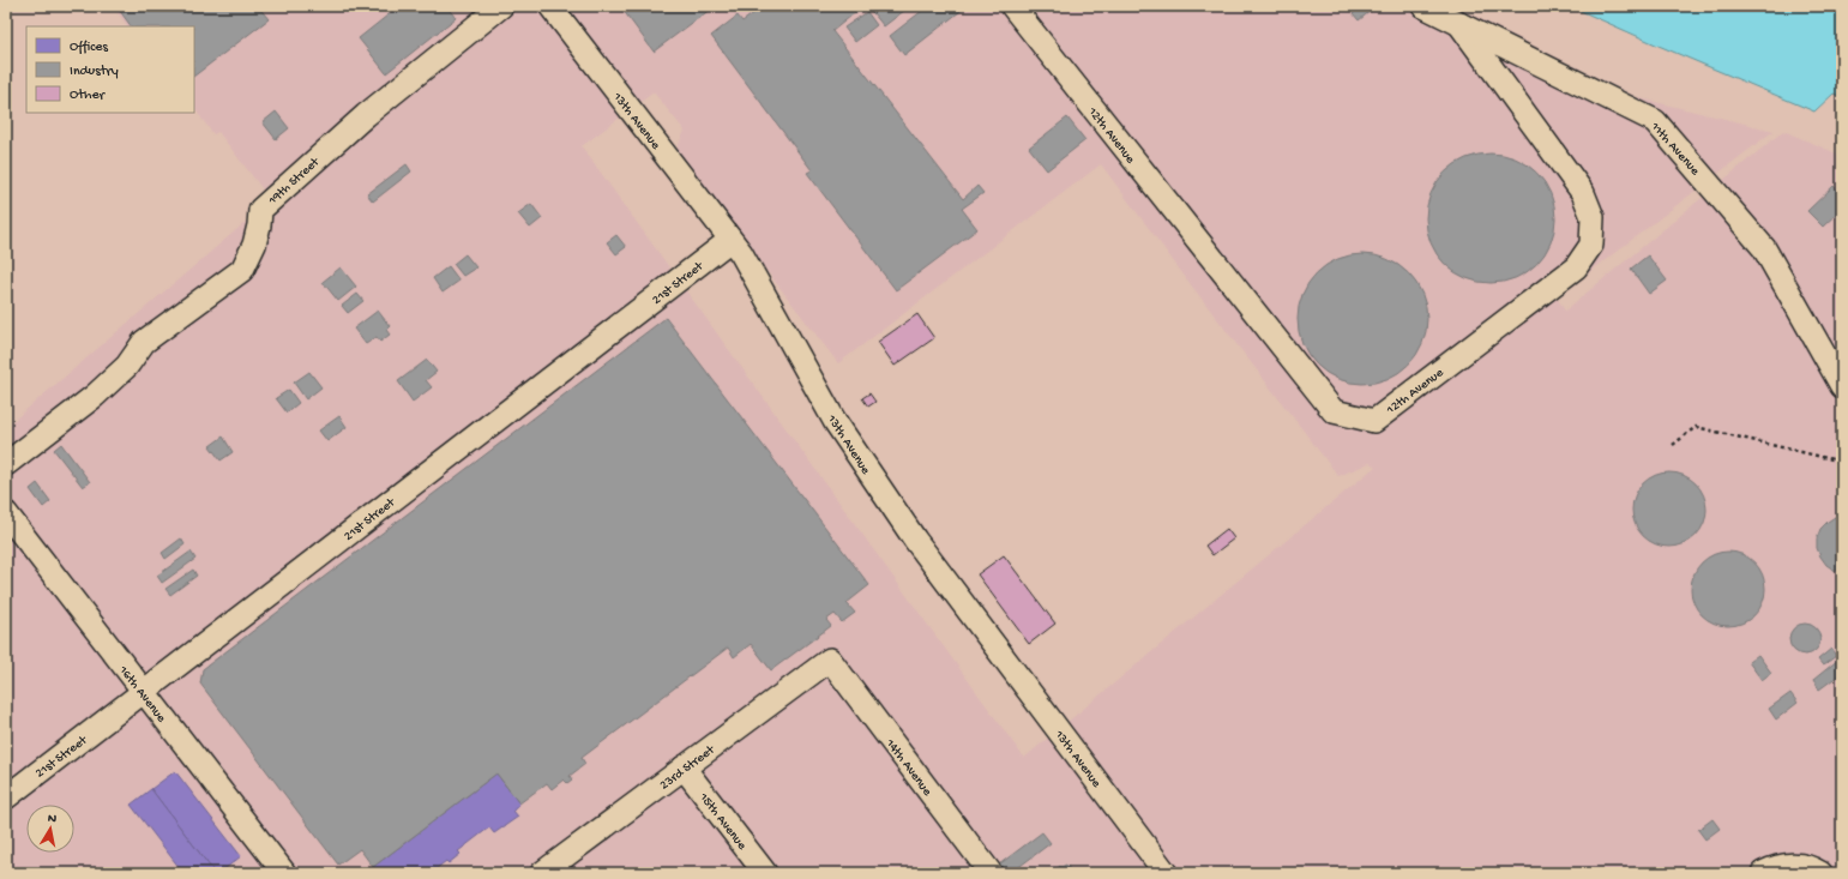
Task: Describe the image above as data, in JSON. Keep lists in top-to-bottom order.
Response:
{
  "streets": {
    "lane": [
      "13th Avenue",
      "12th Avenue",
      "11th Avenue",
      "19th Street",
      "21st Street",
      "16th Avenue",
      "23rd Street",
      "14th Avenue",
      "15th Avenue"
    ]
  },
  "crossings": [
    ["13th Avenue", "21st Street"],
    ["12th Avenue", "11th Avenue"],
    ["21st Street", "16th Avenue"],
    ["23rd Street", "14th Avenue"],
    ["23rd Street", "15th Avenue"]
  ],
  "legend": ["Offices", "Industry", "Other"],
  "north": "top"
}
